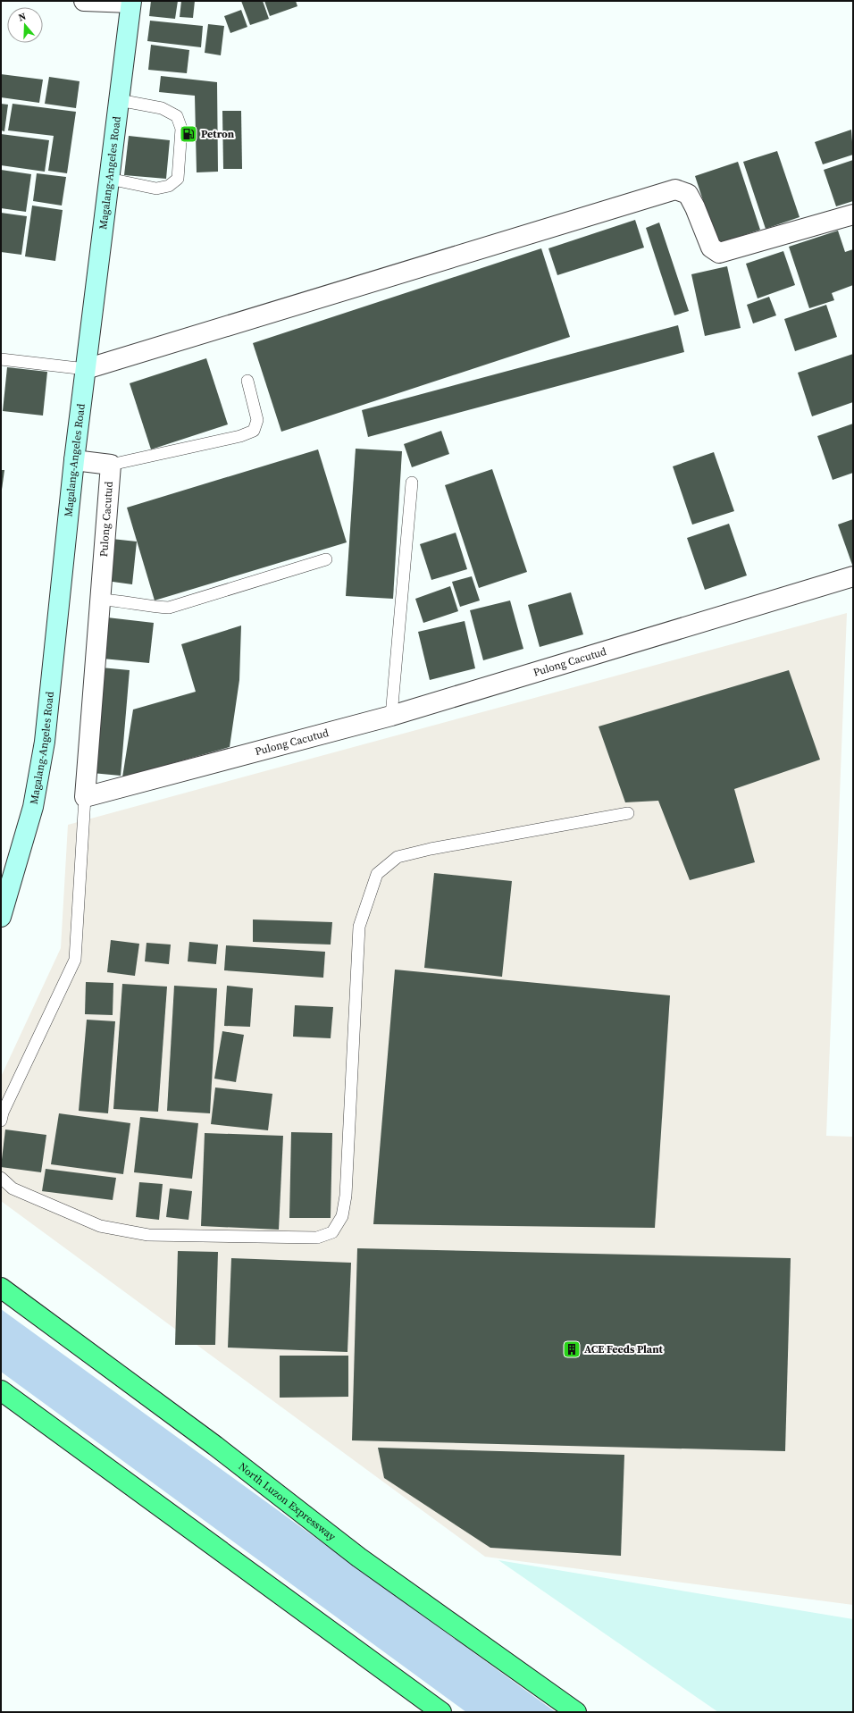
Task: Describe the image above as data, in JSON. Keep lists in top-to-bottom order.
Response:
{
  "streets": {
    "highway": ["North Luzon Expressway"],
    "main road": ["Magalang-Angeles Road"],
    "street": ["Pulong Cacutud"]
  },
  "places": {
    "fuel station": ["Petron"],
    "building": ["ACE Feeds Plant"]
  },
  "north": "top"
}
